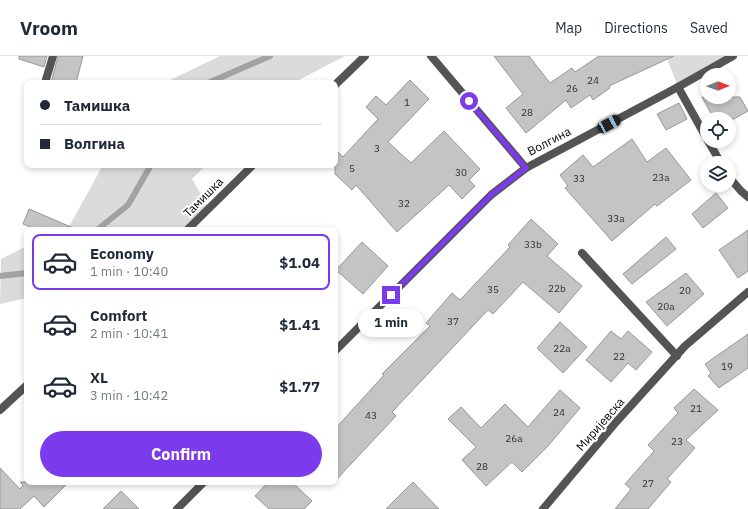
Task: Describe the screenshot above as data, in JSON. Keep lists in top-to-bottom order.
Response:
{
  "streets": {
    "street": ["Волгина", "Тамишка", "Миријевска"]
  },
  "house_numbers": [
    "24",
    "26",
    "1",
    "28",
    "3",
    "5",
    "30",
    "23a",
    "33",
    "32",
    "33a",
    "33b",
    "22b",
    "35",
    "20",
    "20a",
    "37",
    "22a",
    "22",
    "19",
    "21",
    "24",
    "43",
    "26a",
    "23",
    "28",
    "27"
  ],
  "north": "right",
  "page": {
    "header": "Vroom",
    "nav": ["Map", "Directions", "Saved"],
    "banner": ["Тамишка", "Волгина"],
    "list": [
      {
        "name": "Economy",
        "note": "1 min · 10:40",
        "value": "$1.04"
      },
      {
        "name": "Comfort",
        "note": "2 min · 10:41",
        "value": "$1.41"
      },
      {
        "name": "XL",
        "note": "3 min · 10:42",
        "value": "$1.77"
      }
    ],
    "bubble": "1 min",
    "buttons": "Confirm"
  }
}
